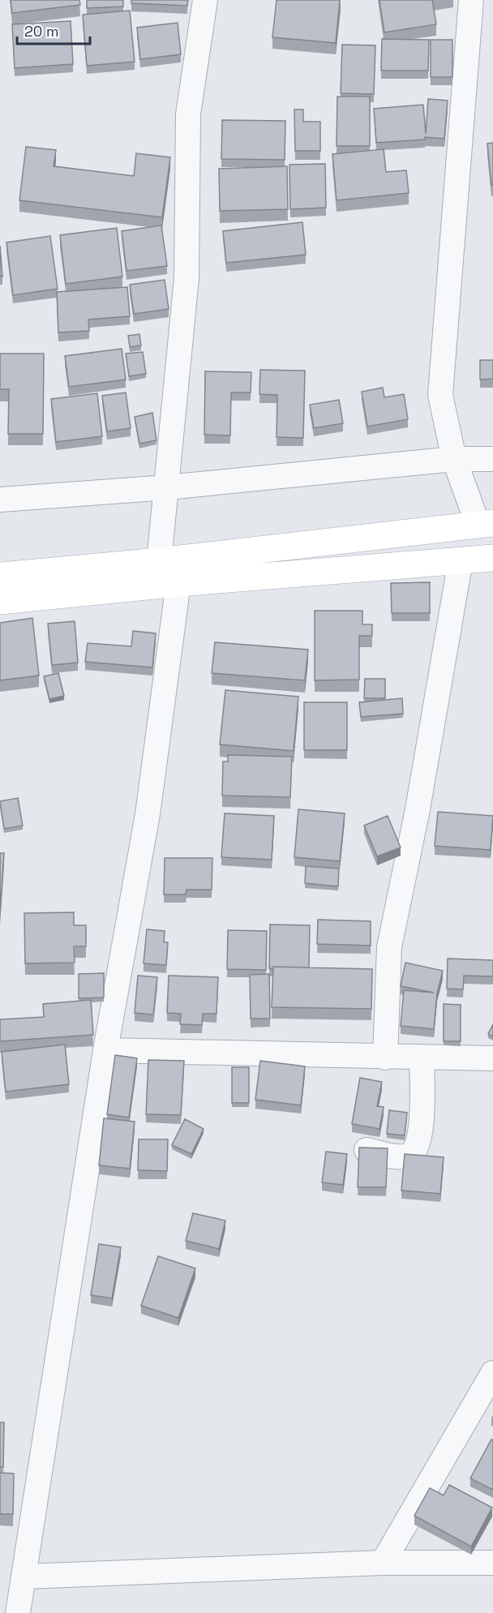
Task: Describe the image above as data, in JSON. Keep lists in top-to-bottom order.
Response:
{
  "scale_bar": "20 m"
}
